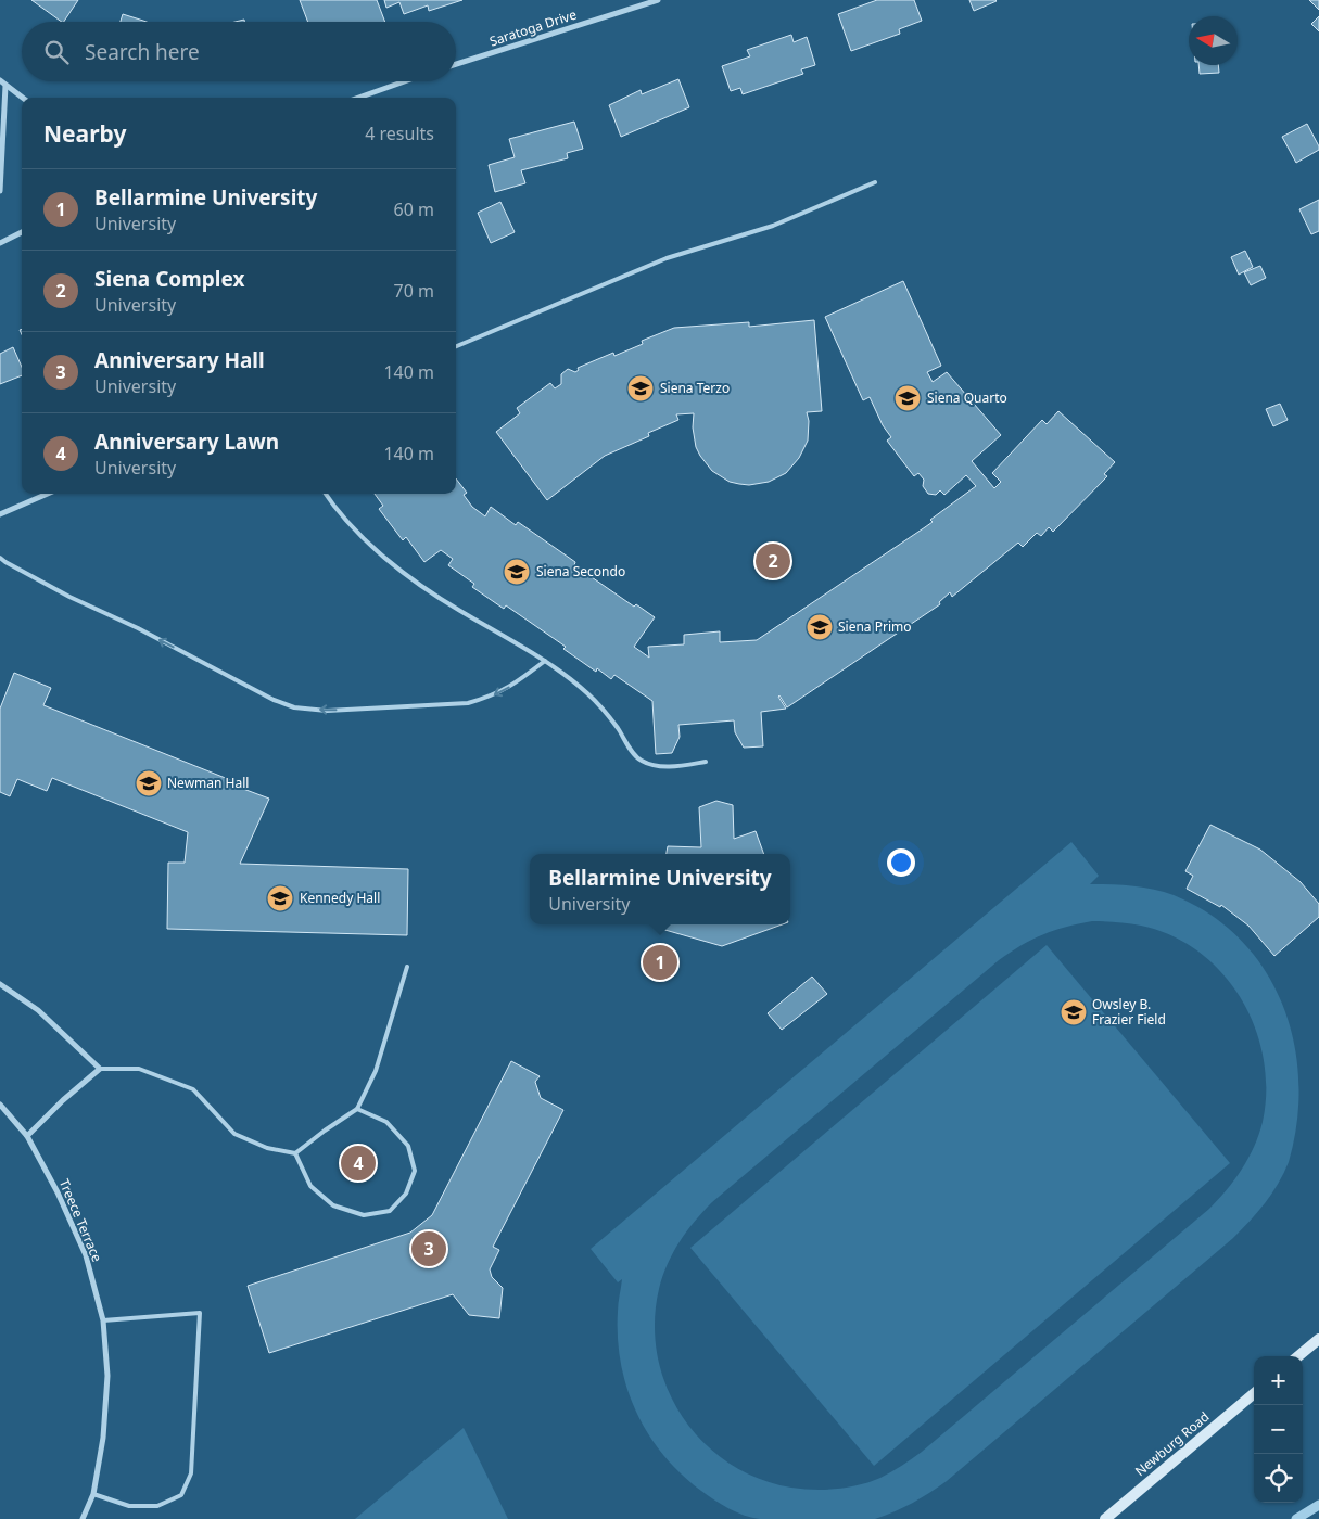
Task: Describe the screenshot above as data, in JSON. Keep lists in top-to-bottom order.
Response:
{
  "streets": {
    "main road": ["Newburg Road"],
    "street": ["Saratoga Drive", "Treece Terrace"]
  },
  "places": {
    "school or university": [
      "Siena Terzo",
      "Siena Quarto",
      "Siena Secondo",
      "Siena Primo",
      "Newman Hall",
      "Kennedy Hall",
      "Owsley B. Frazier Field"
    ]
  },
  "north": "left",
  "page": {
    "search": "Search here",
    "heading": ["Nearby", "4 results"],
    "list": [
      {
        "mark": "1",
        "name": "Bellarmine University",
        "note": "University",
        "value": "60 m"
      },
      {
        "mark": "2",
        "name": "Siena Complex",
        "note": "University",
        "value": "70 m"
      },
      {
        "mark": "3",
        "name": "Anniversary Hall",
        "note": "University",
        "value": "140 m"
      },
      {
        "mark": "4",
        "name": "Anniversary Lawn",
        "note": "University",
        "value": "140 m"
      }
    ],
    "pins": [
      "2",
      "1",
      "4",
      "3"
    ],
    "popup": ["Bellarmine University", "University"],
    "map_buttons": ["+", "−"]
  }
}
